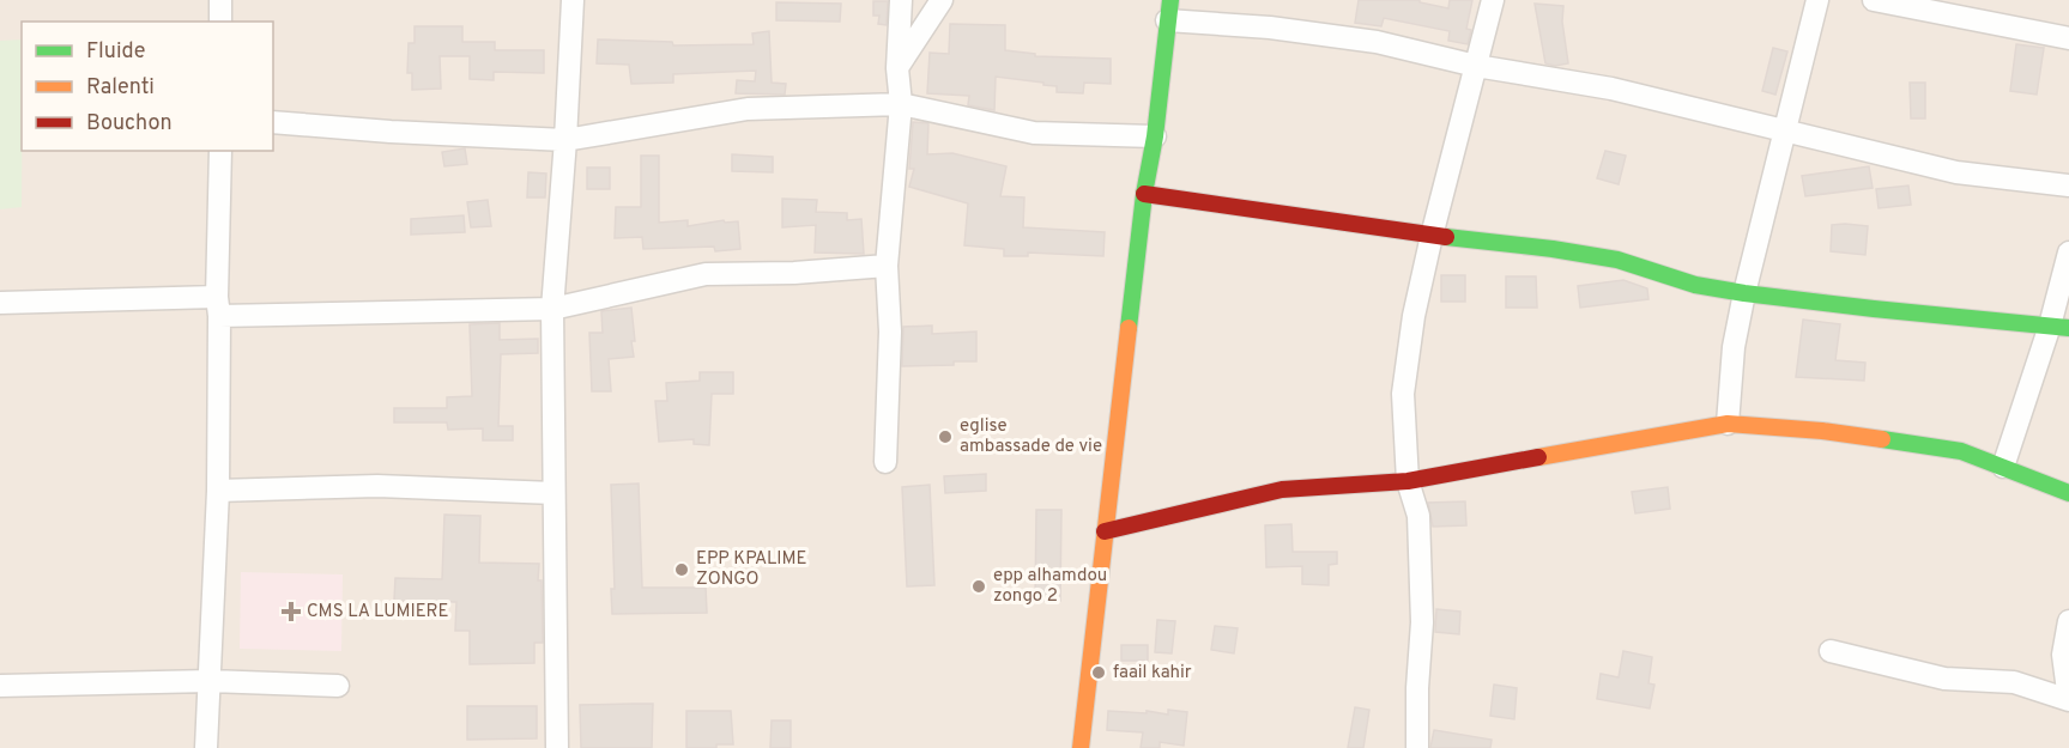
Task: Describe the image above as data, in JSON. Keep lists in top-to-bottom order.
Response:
{
  "places": {
    "other": [
      "eglise ambassade de vie",
      "EPP KPALIME ZONGO",
      "epp alhamdou zongo 2",
      "faail kahir"
    ],
    "health": ["CMS LA LUMIERE"]
  },
  "legend": ["Fluide", "Ralenti", "Bouchon"]
}
